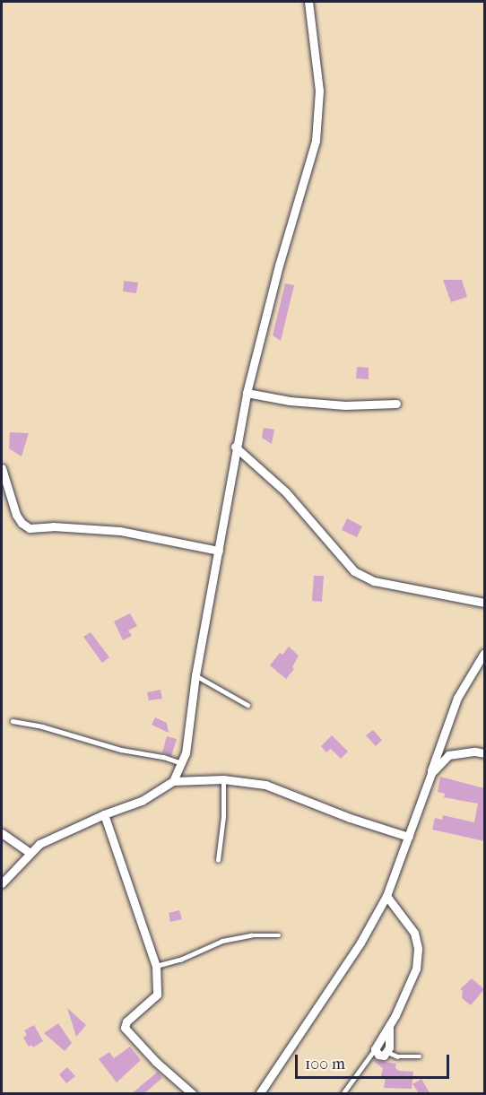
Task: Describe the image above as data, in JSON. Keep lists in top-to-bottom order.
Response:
{
  "scale_bar": "100 m"
}
